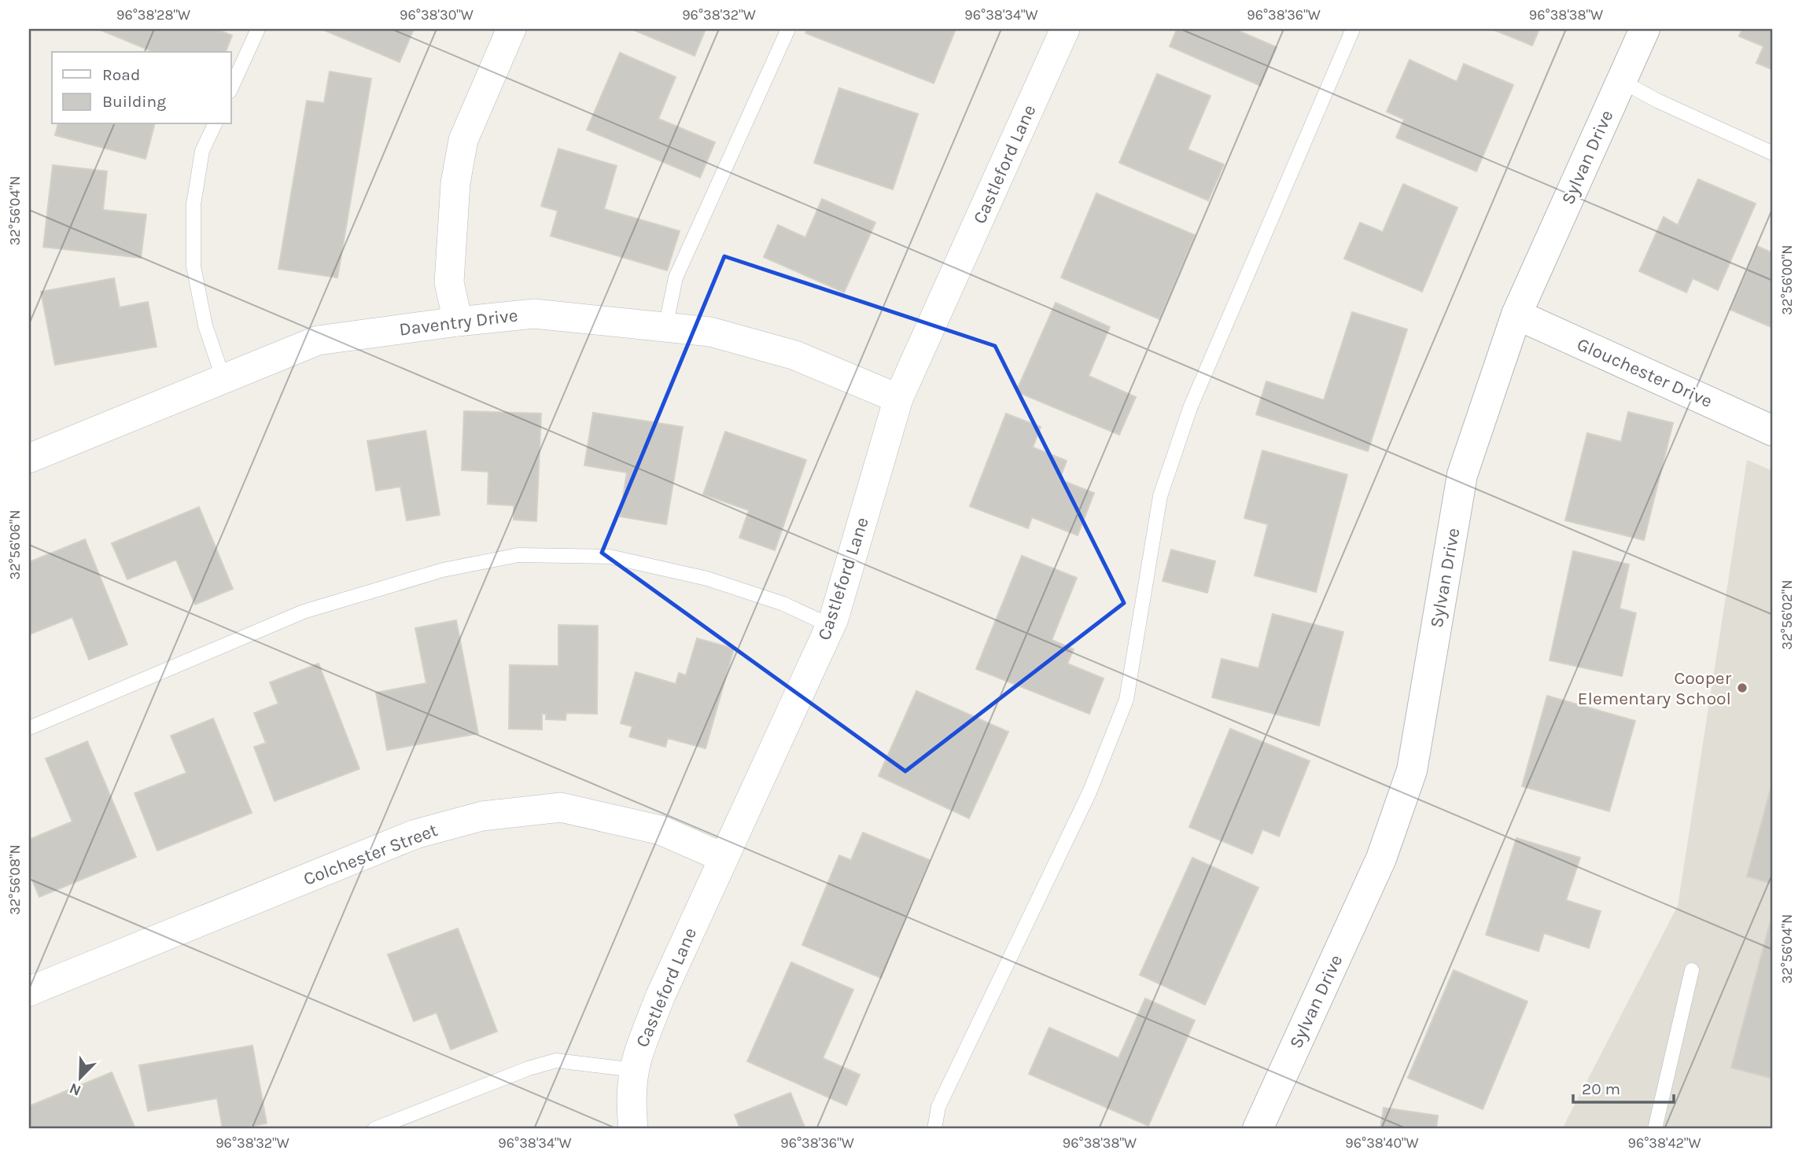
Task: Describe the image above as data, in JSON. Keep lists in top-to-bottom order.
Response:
{
  "streets": {
    "street": [
      "Sylvan Drive",
      "Castleford Lane",
      "Daventry Drive",
      "Glouchester Drive",
      "Colchester Street"
    ]
  },
  "crossings": [
    ["Sylvan Drive", "Glouchester Drive"],
    ["Castleford Lane", "Daventry Drive"],
    ["Castleford Lane", "Colchester Street"]
  ],
  "places": ["Cooper Elementary School"],
  "legend": ["Road", "Building"],
  "scale_bar": "20 m",
  "north": "bottom left",
  "coordinates": [
    "96°38'28\"W",
    "96°38'30\"W",
    "96°38'32\"W",
    "96°38'34\"W",
    "96°38'36\"W",
    "96°38'38\"W",
    "32°56'04\"N",
    "32°56'00\"N",
    "32°56'06\"N",
    "32°56'02\"N",
    "32°56'08\"N",
    "96°38'40\"W",
    "96°38'42\"W"
  ]
}
